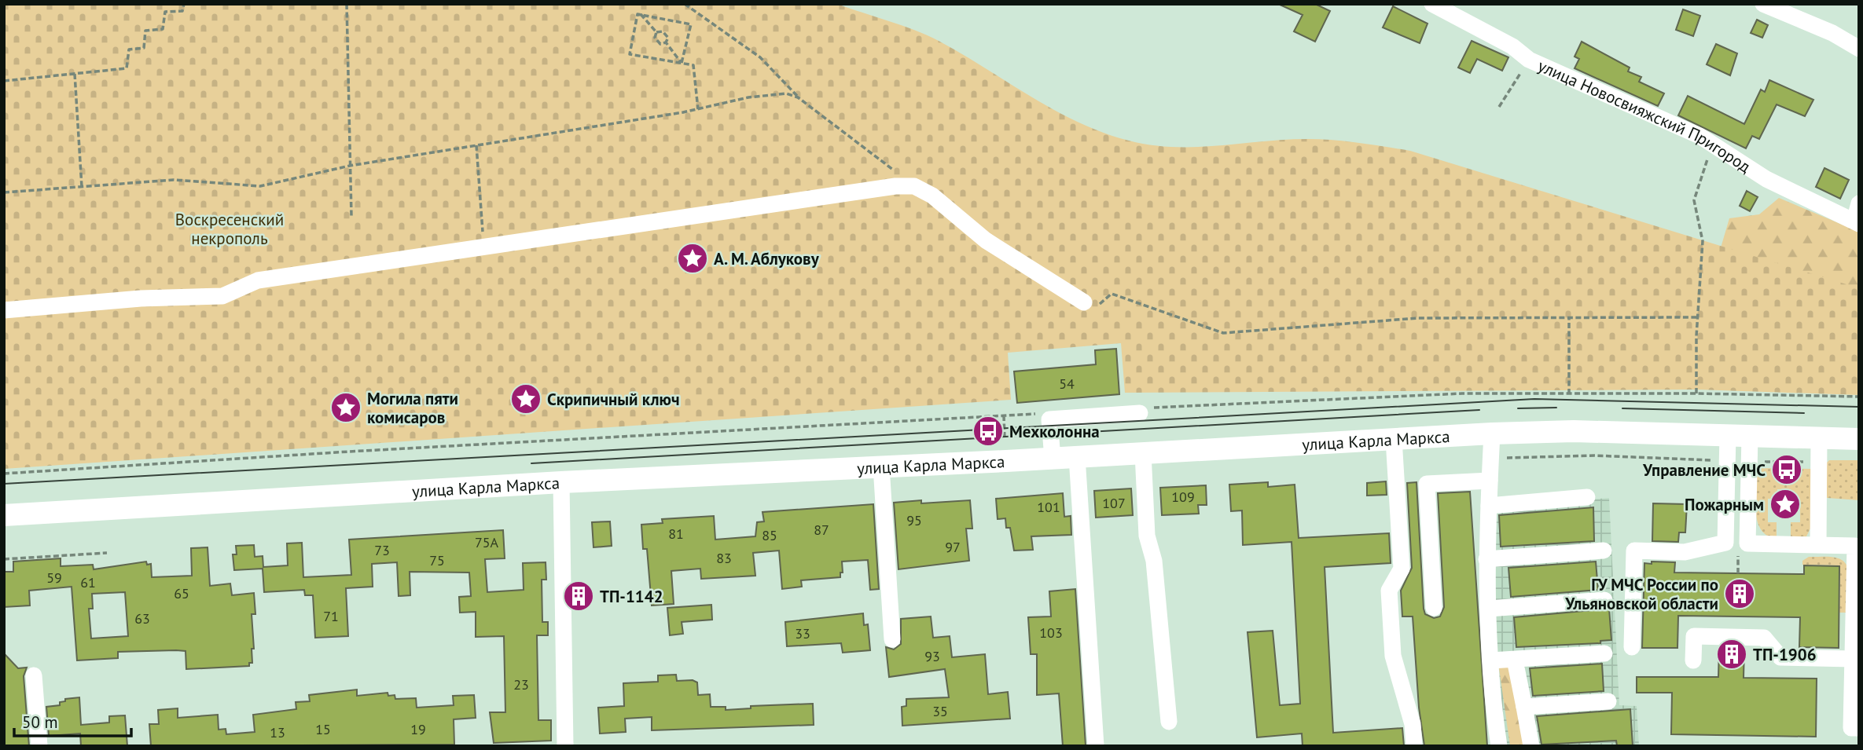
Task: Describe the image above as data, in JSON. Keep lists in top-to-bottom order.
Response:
{
  "streets": {
    "main road": ["улица Карла Маркса"],
    "street": ["улица Новосвияжский Пригород"]
  },
  "parks": ["Воскресенский некрополь"],
  "places": {
    "place": [
      "А. М. Аблукову",
      "Скрипичный ключ",
      "Могила пяти комисаров",
      "Пожарным"
    ],
    "bus stop": ["Мехколонна", "Управление МЧС"],
    "building": ["ГУ МЧС России по Ульяновской области", "ТП-1142", "ТП-1906"]
  },
  "house_numbers": [
    "54",
    "109",
    "107",
    "101",
    "95",
    "87",
    "81",
    "85",
    "75А",
    "97",
    "73",
    "83",
    "75",
    "59",
    "61",
    "65",
    "71",
    "63",
    "103",
    "33",
    "93",
    "23",
    "35",
    "15",
    "19",
    "13"
  ],
  "scale_bar": "50 m"
}
